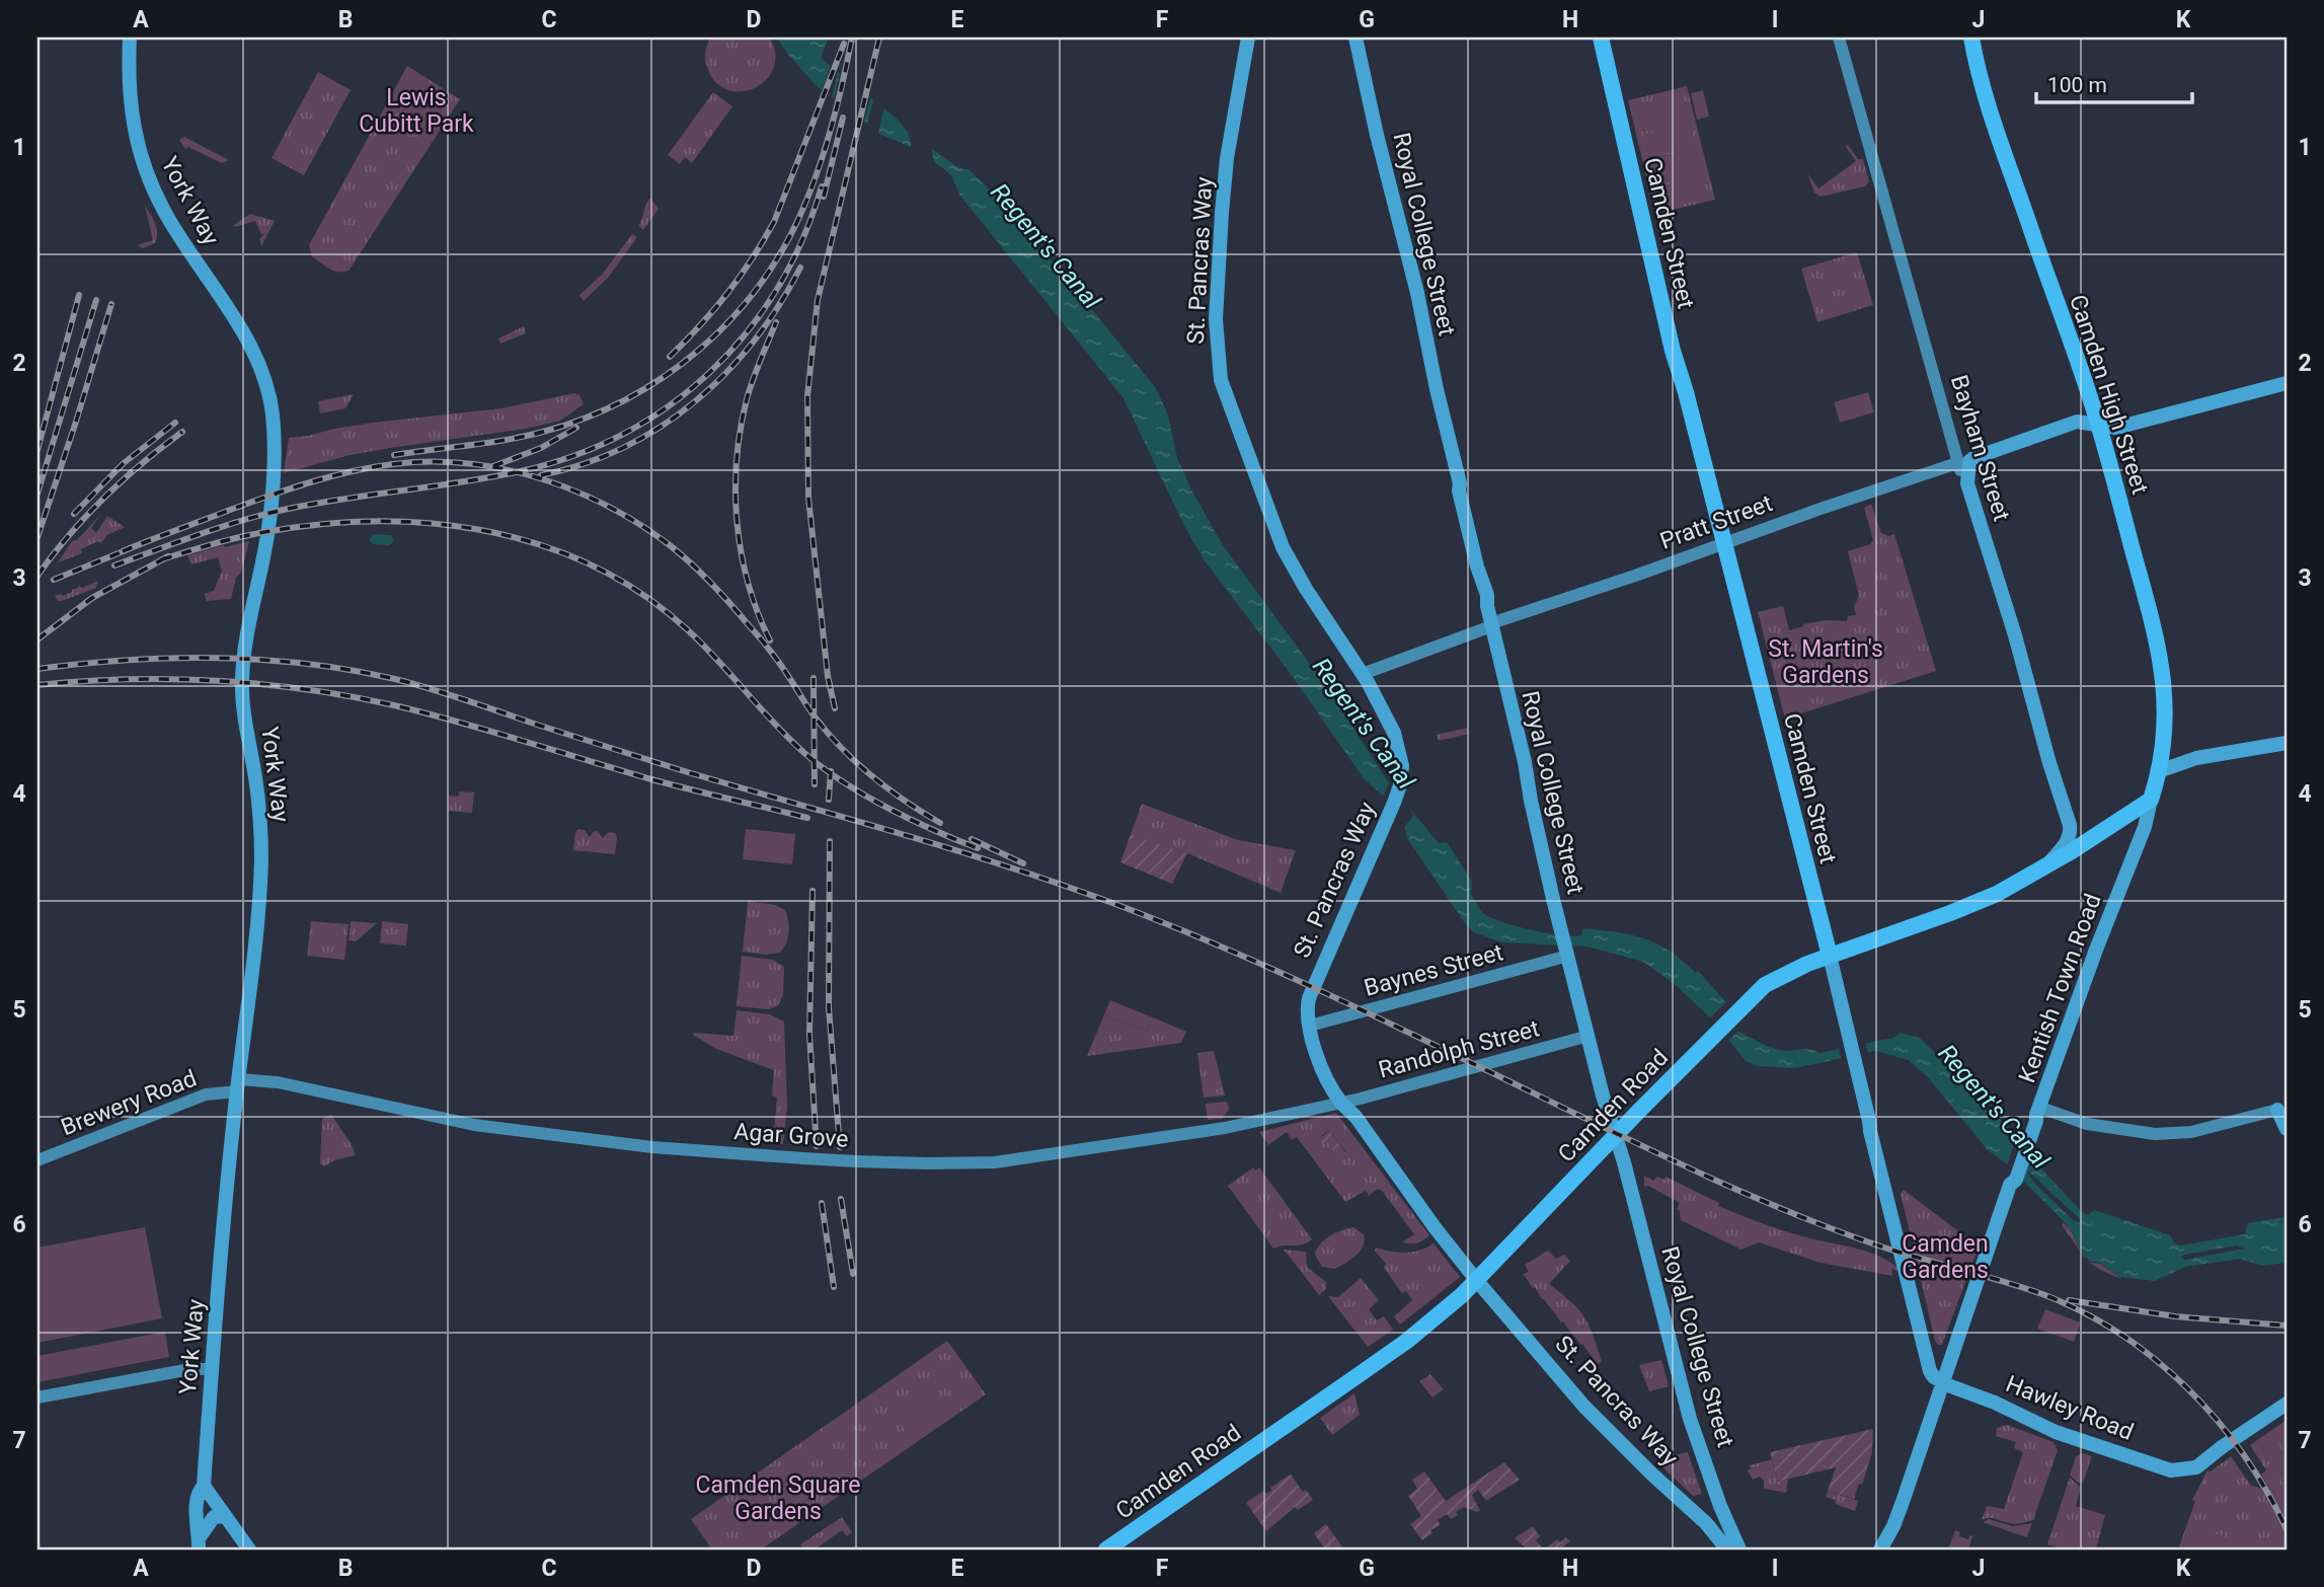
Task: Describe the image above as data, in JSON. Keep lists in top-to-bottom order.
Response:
{
  "streets": {
    "highway": ["Camden Street", "Camden High Street", "Camden Road"],
    "main road": [
      "York Way",
      "Royal College Street",
      "St. Pancras Way",
      "Bayham Street",
      "Kentish Town Road",
      "Hawley Road"
    ],
    "street": [
      "Pratt Street",
      "Baynes Street",
      "Randolph Street",
      "Brewery Road",
      "Agar Grove"
    ]
  },
  "crossings": [
    ["York Way", "Brewery Road"],
    ["York Way", "Agar Grove"],
    ["Camden Street", "Pratt Street"],
    ["Camden Street", "Kentish Town Road"],
    ["Camden Street", "Camden Road"],
    ["Camden Street", "Hawley Road"],
    ["Royal College Street", "Pratt Street"],
    ["Royal College Street", "Baynes Street"],
    ["Royal College Street", "Randolph Street"],
    ["Royal College Street", "Camden Road"],
    ["St. Pancras Way", "Pratt Street"],
    ["St. Pancras Way", "Baynes Street"],
    ["St. Pancras Way", "Randolph Street"],
    ["St. Pancras Way", "Camden Road"],
    ["St. Pancras Way", "Agar Grove"],
    ["Bayham Street", "Pratt Street"],
    ["Bayham Street", "Camden Road"],
    ["Kentish Town Road", "Camden Road"],
    ["Kentish Town Road", "Hawley Road"],
    ["Randolph Street", "Agar Grove"],
    ["Brewery Road", "Agar Grove"]
  ],
  "water": ["Regent's Canal"],
  "parks": [
    "Lewis Cubitt Park",
    "St. Martin's Gardens",
    "Camden Gardens",
    "Camden Square Gardens"
  ],
  "scale_bar": "100 m",
  "grid": {
    "columns": [
      "A",
      "B",
      "C",
      "D",
      "E",
      "F",
      "G",
      "H",
      "I",
      "J",
      "K"
    ],
    "rows": [
      "1",
      "2",
      "3",
      "4",
      "5",
      "6",
      "7"
    ]
  }
}
